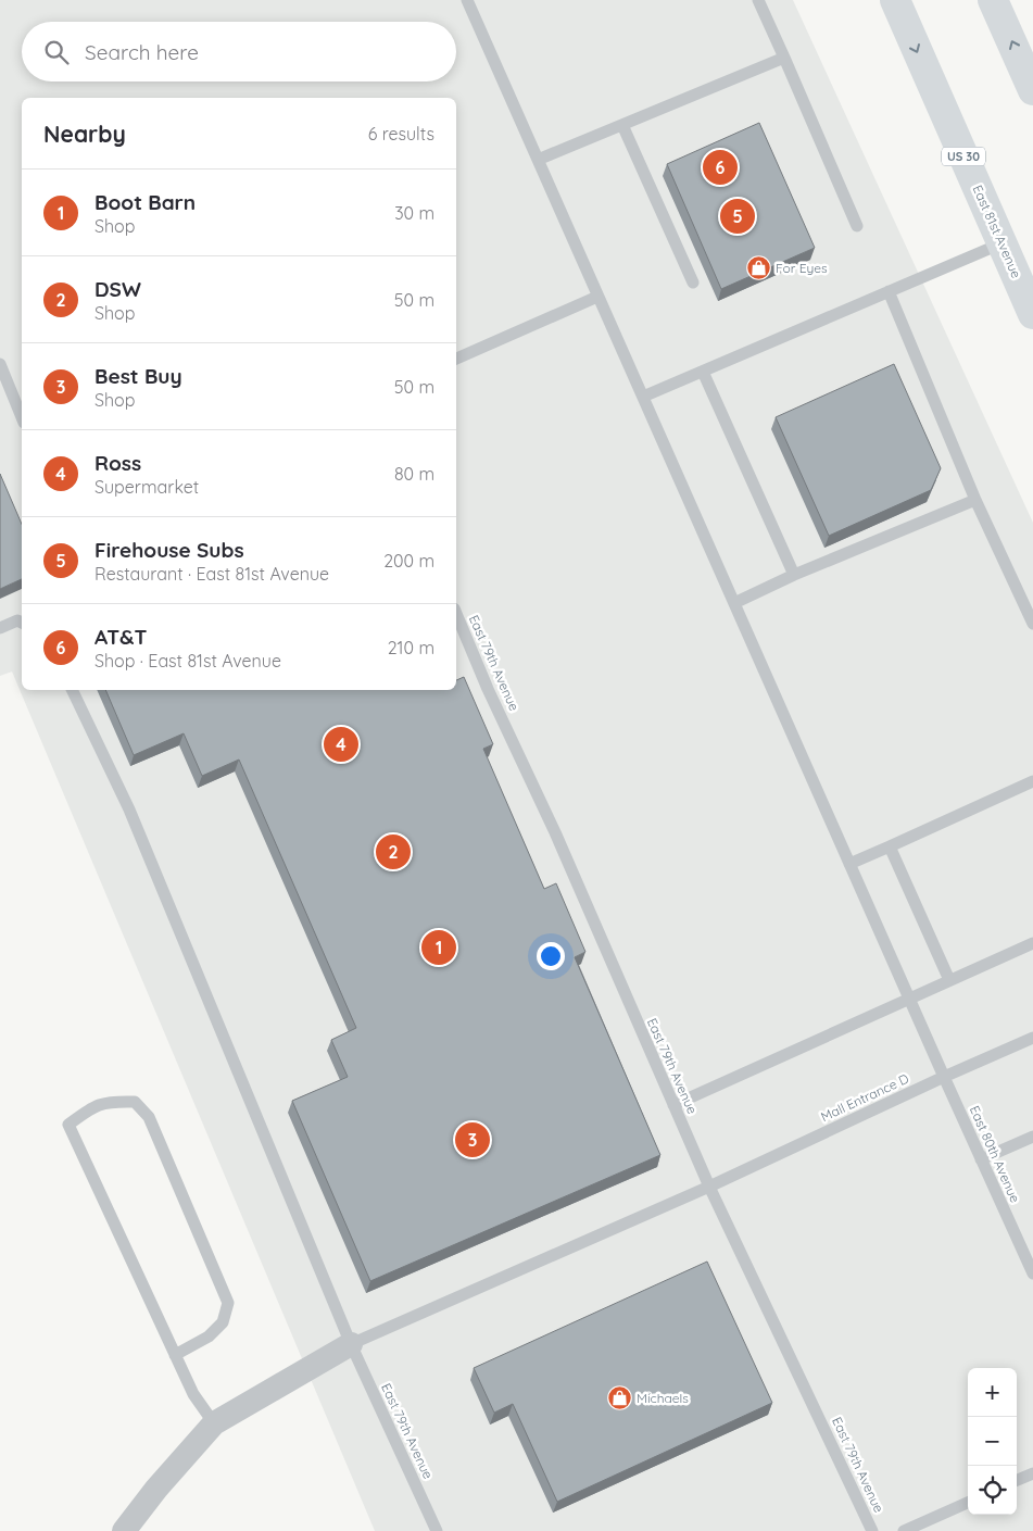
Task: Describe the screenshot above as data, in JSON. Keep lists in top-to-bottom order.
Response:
{
  "streets": {
    "highway": ["US 30", "East 81st Avenue"],
    "lane": ["East 79th Avenue", "Mall Entrance D", "East 80th Avenue"]
  },
  "crossings": [
    ["East 79th Avenue", "Mall Entrance D"],
    ["Mall Entrance D", "East 80th Avenue"]
  ],
  "places": {
    "shop": ["For Eyes", "Michaels"]
  },
  "page": {
    "search": "Search here",
    "heading": ["Nearby", "6 results"],
    "pins": [
      "6",
      "5",
      "4",
      "2",
      "1",
      "3"
    ],
    "list": [
      {
        "mark": "1",
        "name": "Boot Barn",
        "note": "Shop",
        "value": "30 m"
      },
      {
        "mark": "2",
        "name": "DSW",
        "note": "Shop",
        "value": "50 m"
      },
      {
        "mark": "3",
        "name": "Best Buy",
        "note": "Shop",
        "value": "50 m"
      },
      {
        "mark": "4",
        "name": "Ross",
        "note": "Supermarket",
        "value": "80 m"
      },
      {
        "mark": "5",
        "name": "Firehouse Subs",
        "note": "Restaurant · East 81st Avenue",
        "value": "200 m"
      },
      {
        "mark": "6",
        "name": "AT&T",
        "note": "Shop · East 81st Avenue",
        "value": "210 m"
      }
    ],
    "map_buttons": ["+", "−"]
  }
}
